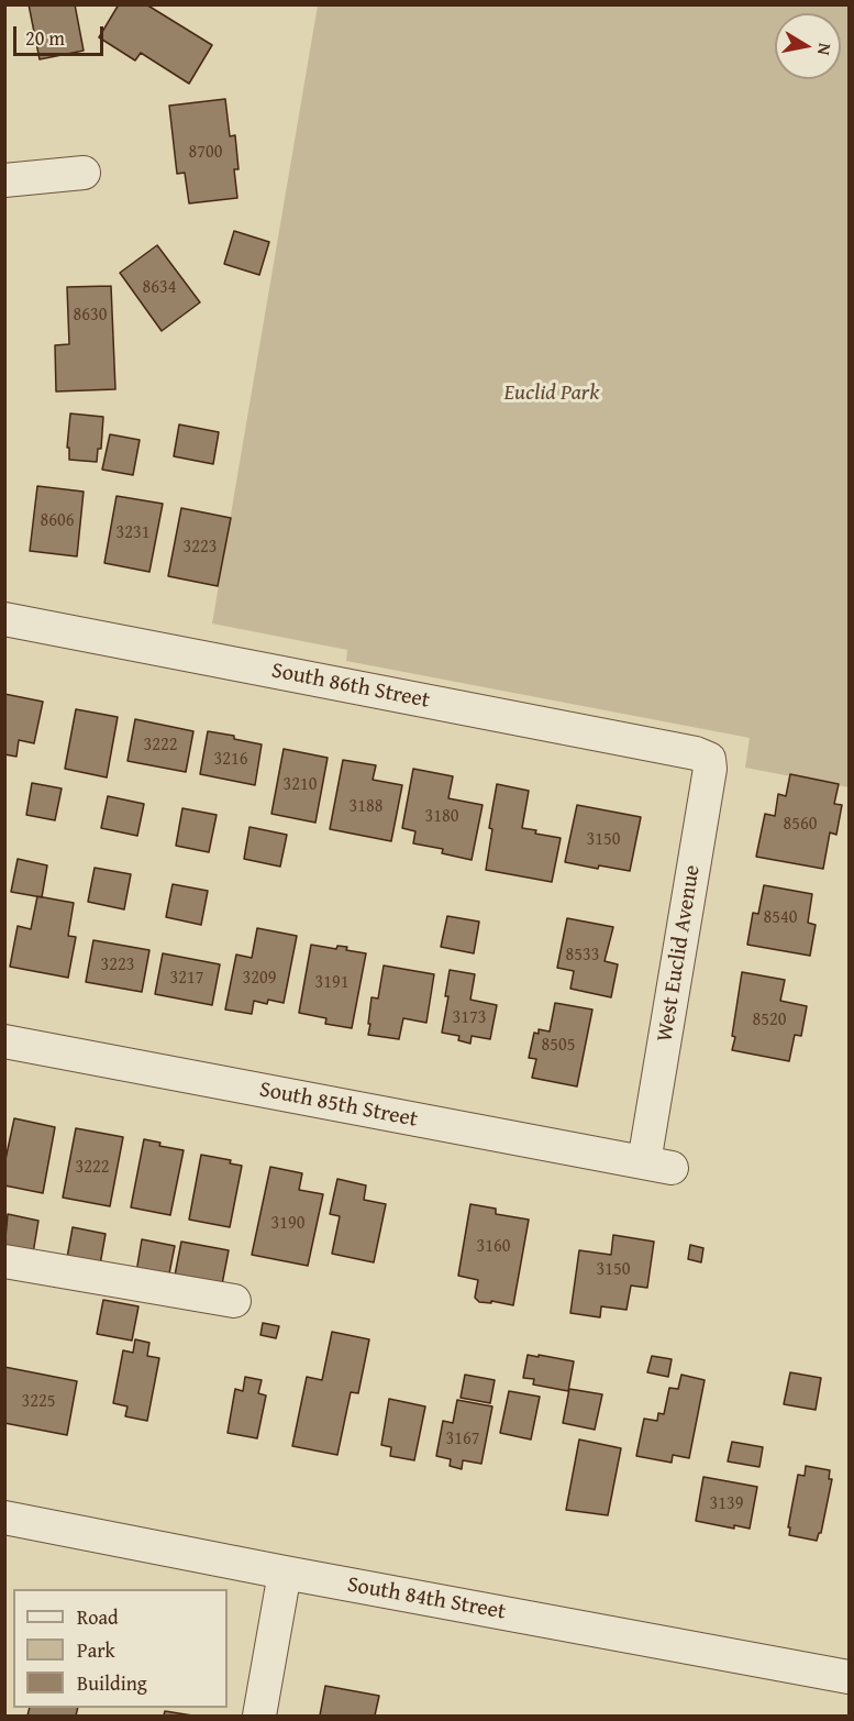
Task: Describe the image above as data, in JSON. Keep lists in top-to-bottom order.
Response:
{
  "streets": {
    "street": [
      "South 86th Street",
      "West Euclid Avenue",
      "South 85th Street",
      "South 84th Street"
    ]
  },
  "crossings": [
    ["South 86th Street", "West Euclid Avenue"],
    ["West Euclid Avenue", "South 85th Street"]
  ],
  "parks": ["Euclid Park"],
  "house_numbers": [
    "8700",
    "8634",
    "8630",
    "8606",
    "3231",
    "3223",
    "3222",
    "3216",
    "3210",
    "3188",
    "3180",
    "8560",
    "3150",
    "8540",
    "8533",
    "3223",
    "3217",
    "3209",
    "3191",
    "3173",
    "8520",
    "8505",
    "3222",
    "3190",
    "3160",
    "3150",
    "3225",
    "3167",
    "3139"
  ],
  "legend": ["Road", "Park", "Building"],
  "scale_bar": "20 m",
  "north": "right"
}
